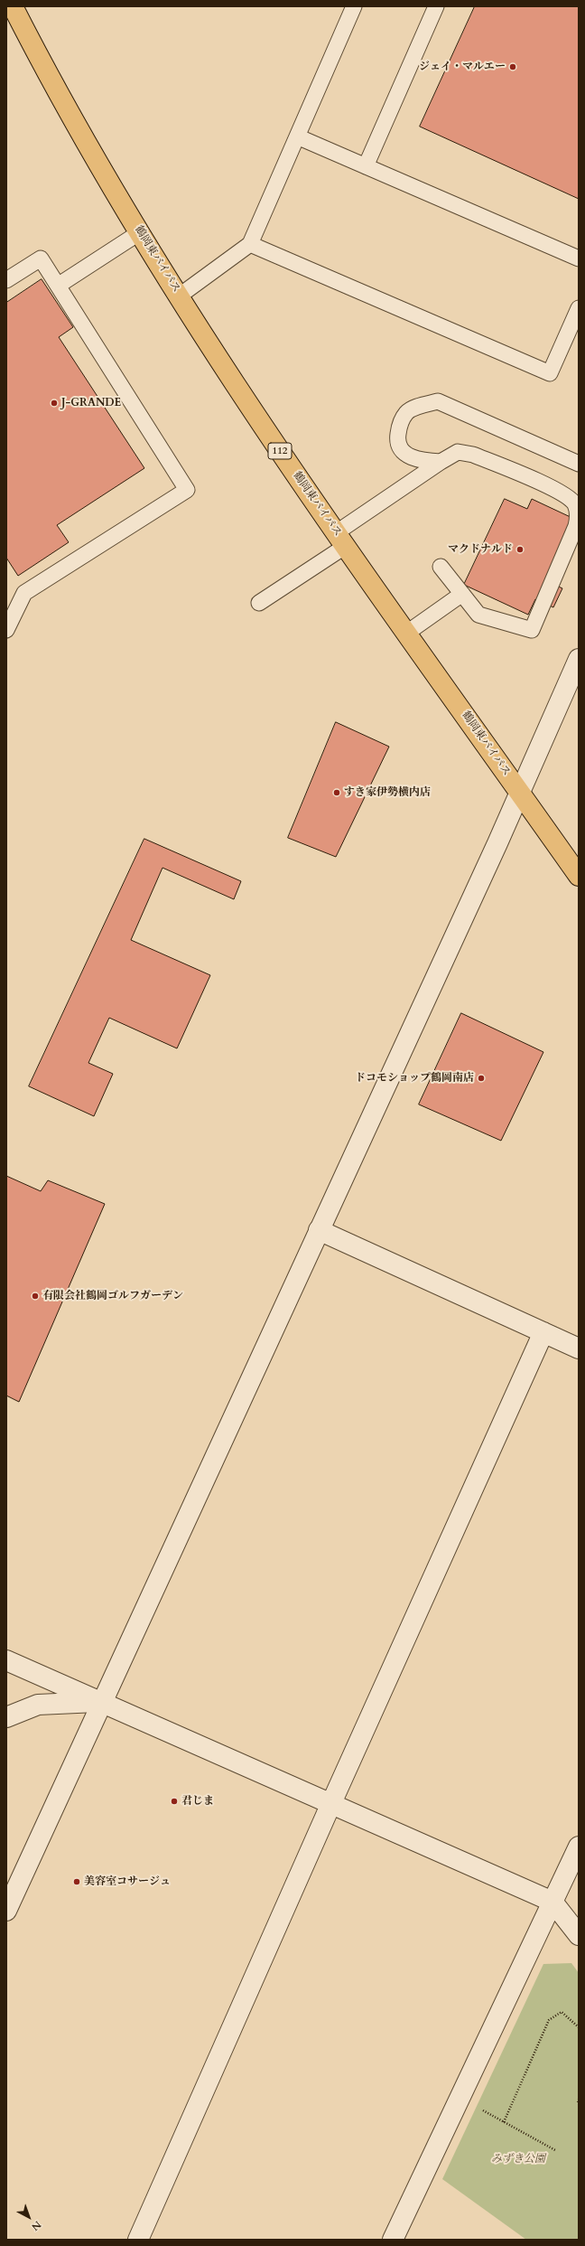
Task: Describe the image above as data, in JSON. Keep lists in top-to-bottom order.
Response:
{
  "streets": {
    "highway": ["鶴岡東バイパス", "112"]
  },
  "parks": ["みずき公園"],
  "places": [
    "ジェイ・マルエー",
    "J-GRANDE",
    "マクドナルド",
    "すき家伊勢横内店",
    "ドコモショップ鶴岡南店",
    "有限会社鶴岡ゴルフガーデン",
    "君じま",
    "美容室コサージュ"
  ],
  "north": "bottom right"
}
